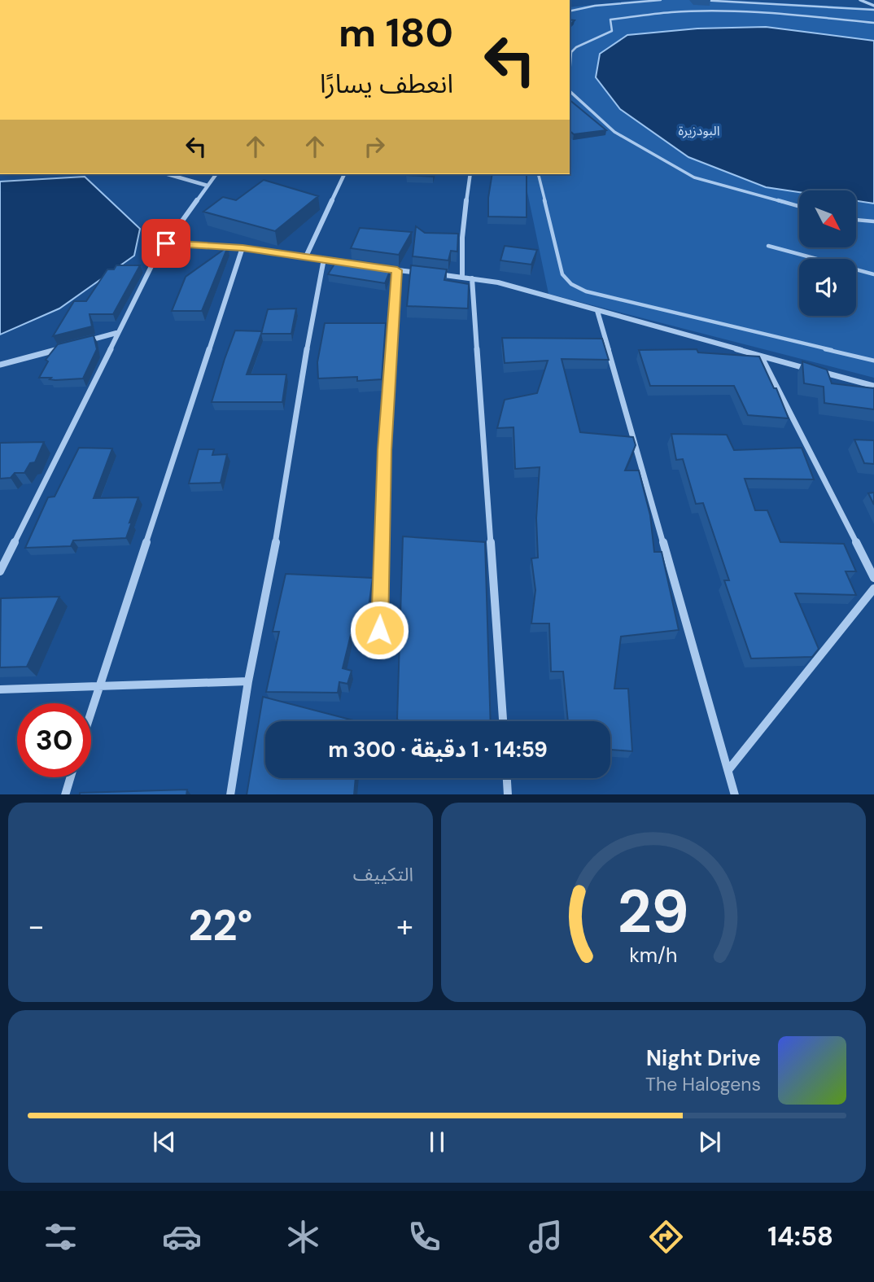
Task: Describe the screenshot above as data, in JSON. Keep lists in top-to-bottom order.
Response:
{
  "parks": ["البودزيرة"],
  "north": "bottom right",
  "page": {
    "turn": ["180 m", "انعطف يسارًا"],
    "limit": "30",
    "trip": "14:59 · 1 دقيقة · 300 m",
    "tile": "التكييف",
    "heat": ["−", "22°", "+"],
    "song": ["Night Drive", "The Halogens"],
    "tabs": "14:58",
    "gauge": ["29", "km/h"]
  }
}
